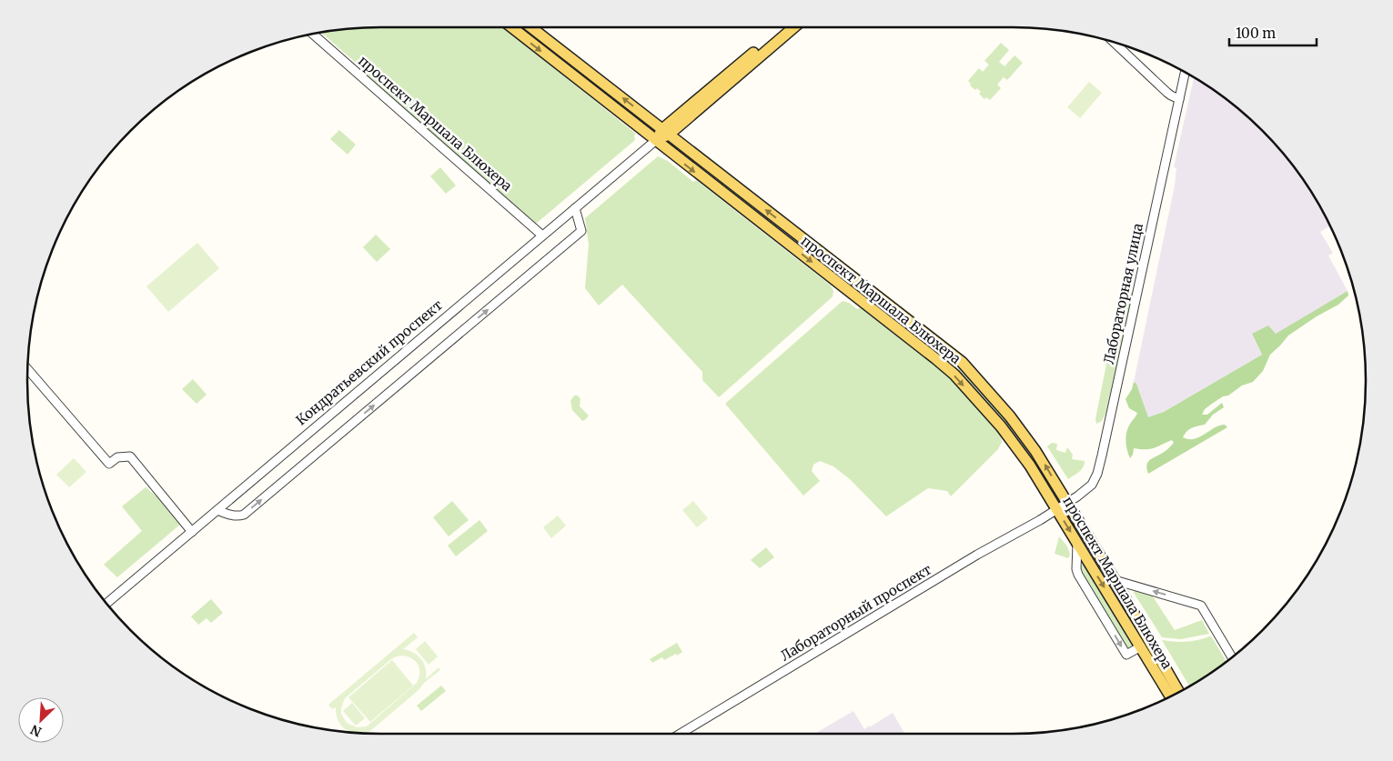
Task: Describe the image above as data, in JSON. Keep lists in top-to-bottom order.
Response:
{
  "streets": {
    "main road": ["проспект Маршала Блюхера", "Кондратьевский проспект"],
    "street": ["Лабораторная улица", "Лабораторный проспект"]
  },
  "crossings": [
    ["проспект Маршала Блюхера", "Лабораторная улица"],
    ["проспект Маршала Блюхера", "Кондратьевский проспект"],
    ["проспект Маршала Блюхера", "Лабораторный проспект"],
    ["Лабораторная улица", "Лабораторный проспект"]
  ],
  "scale_bar": "100 m",
  "north": "bottom left"
}
